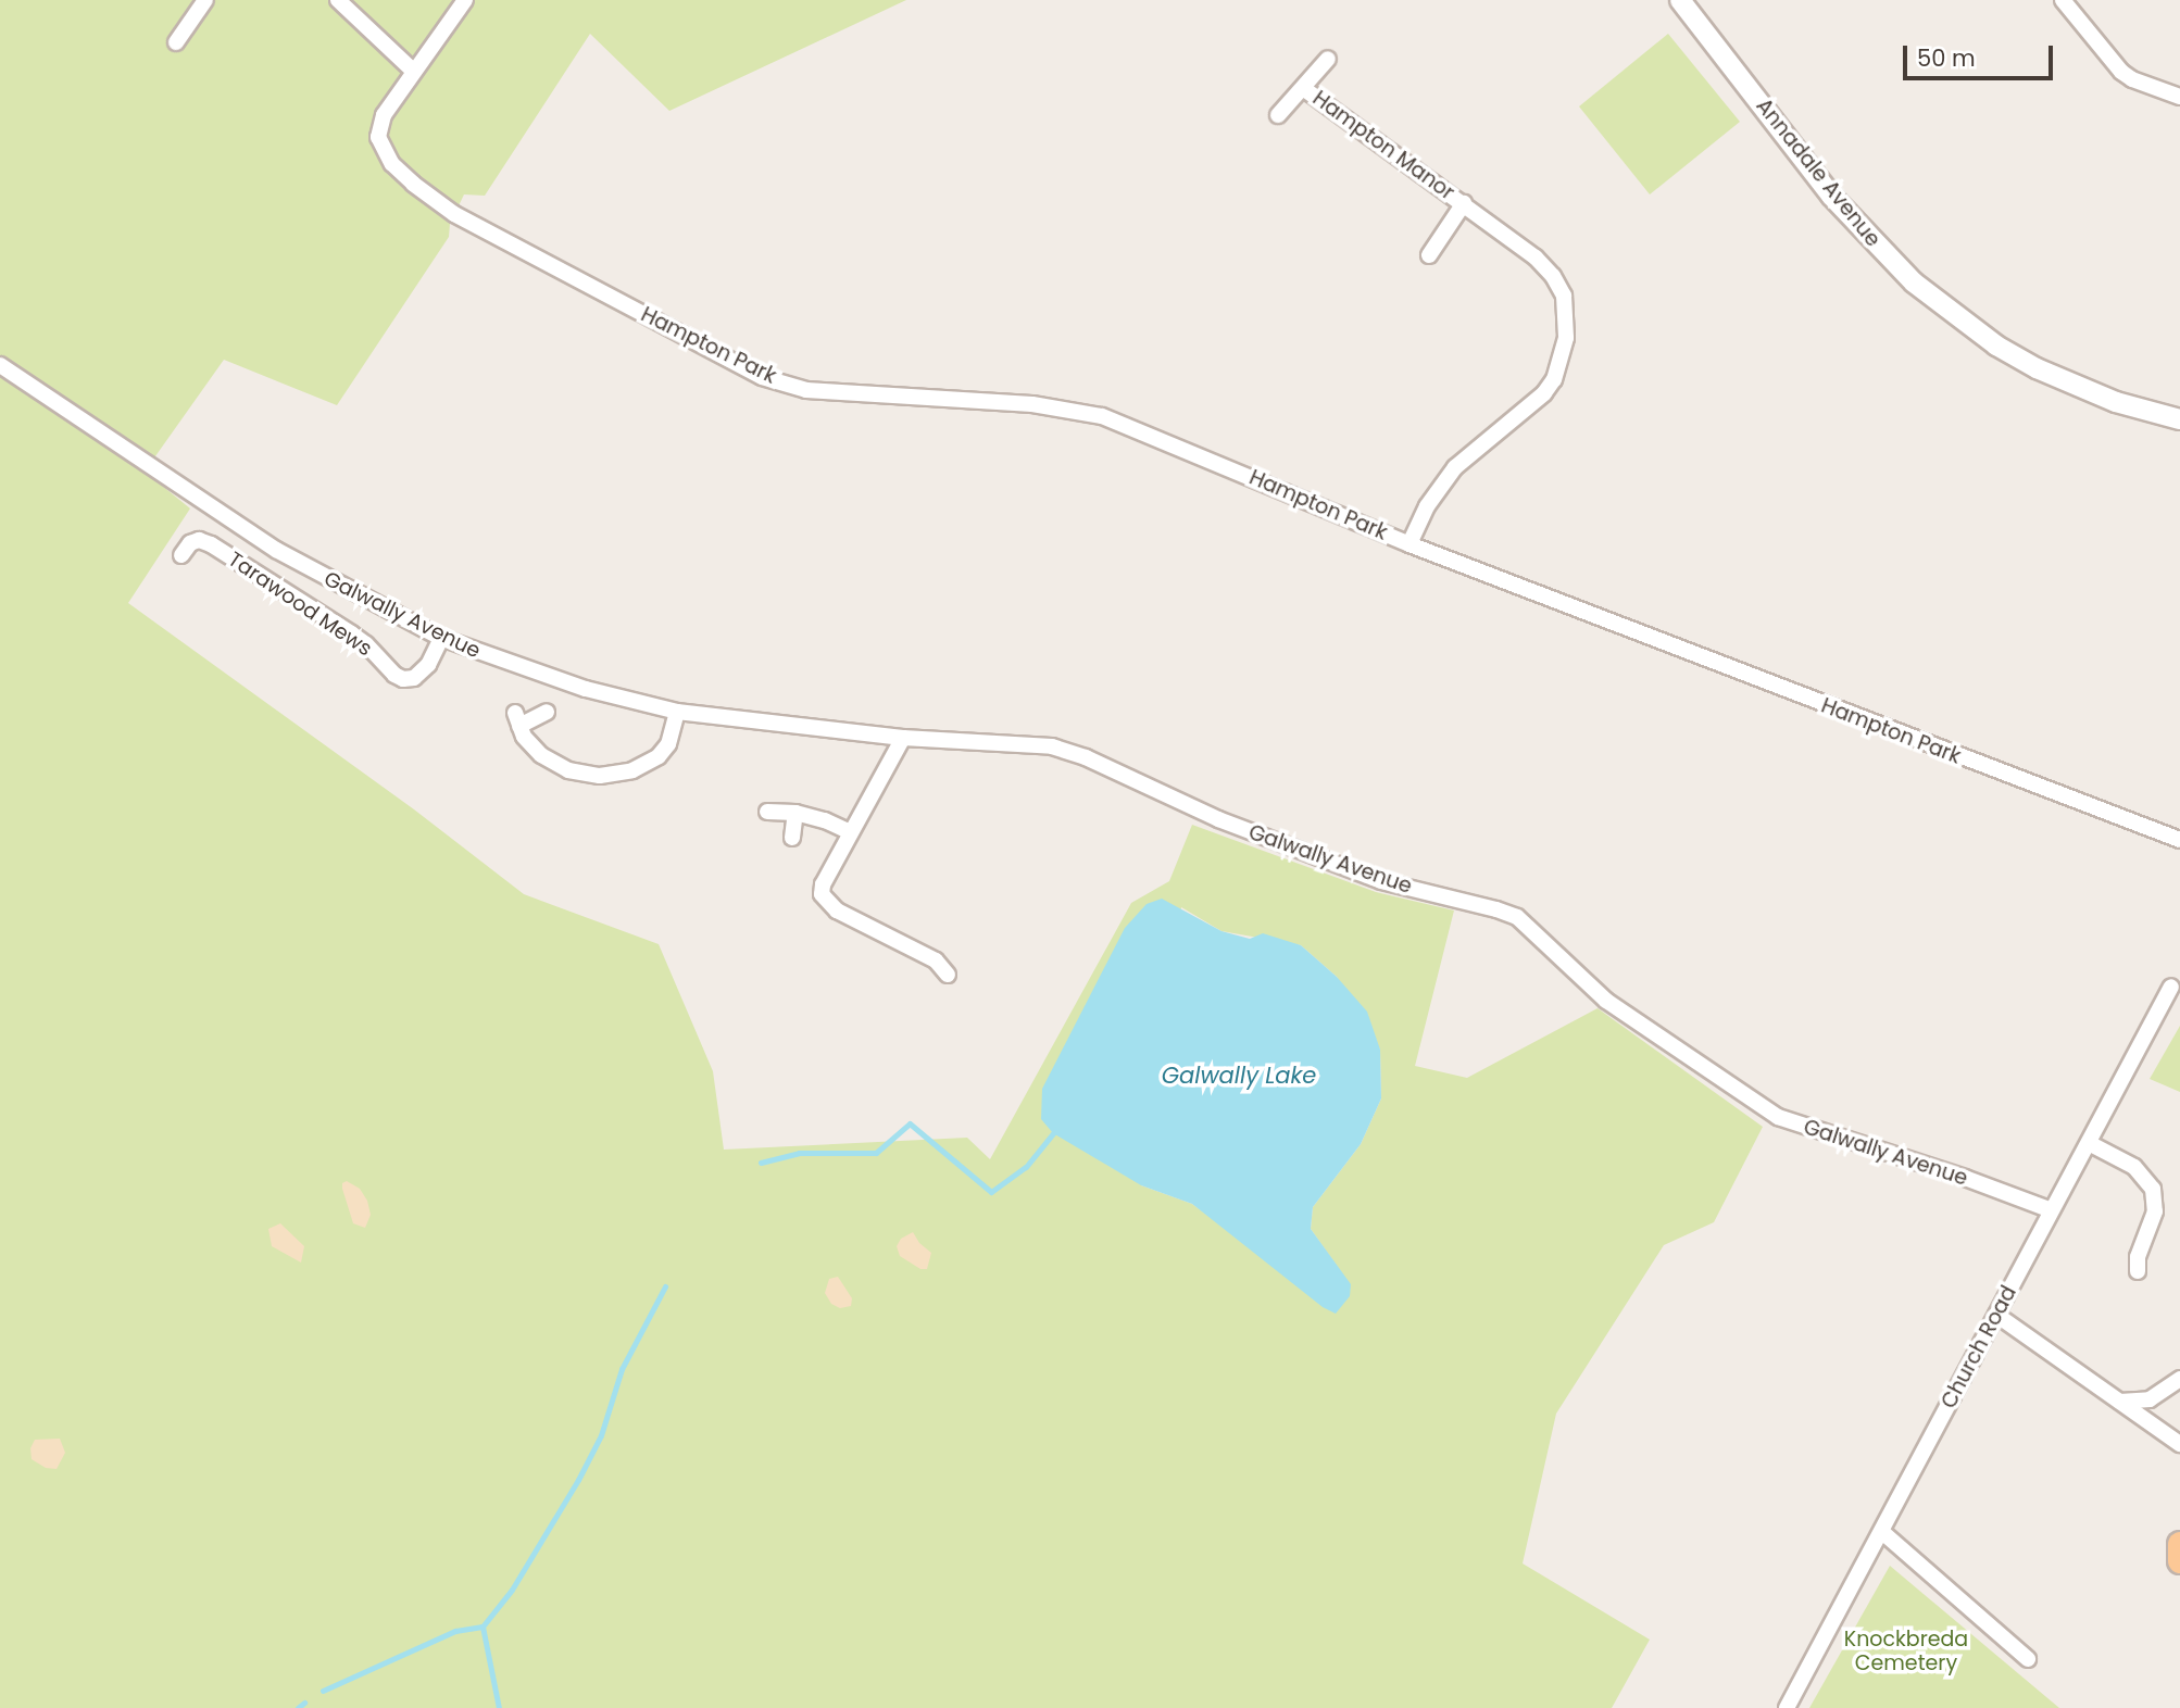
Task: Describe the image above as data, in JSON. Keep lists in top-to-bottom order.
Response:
{
  "streets": {
    "street": [
      "Hampton Manor",
      "Annadale Avenue",
      "Hampton Park",
      "Tarawood Mews",
      "Galwally Avenue",
      "Church Road"
    ]
  },
  "crossings": [
    ["Hampton Manor", "Hampton Park"],
    ["Tarawood Mews", "Galwally Avenue"],
    ["Galwally Avenue", "Church Road"]
  ],
  "water": ["Galwally Lake"],
  "parks": ["Knockbreda Cemetery"],
  "scale_bar": "50 m"
}
